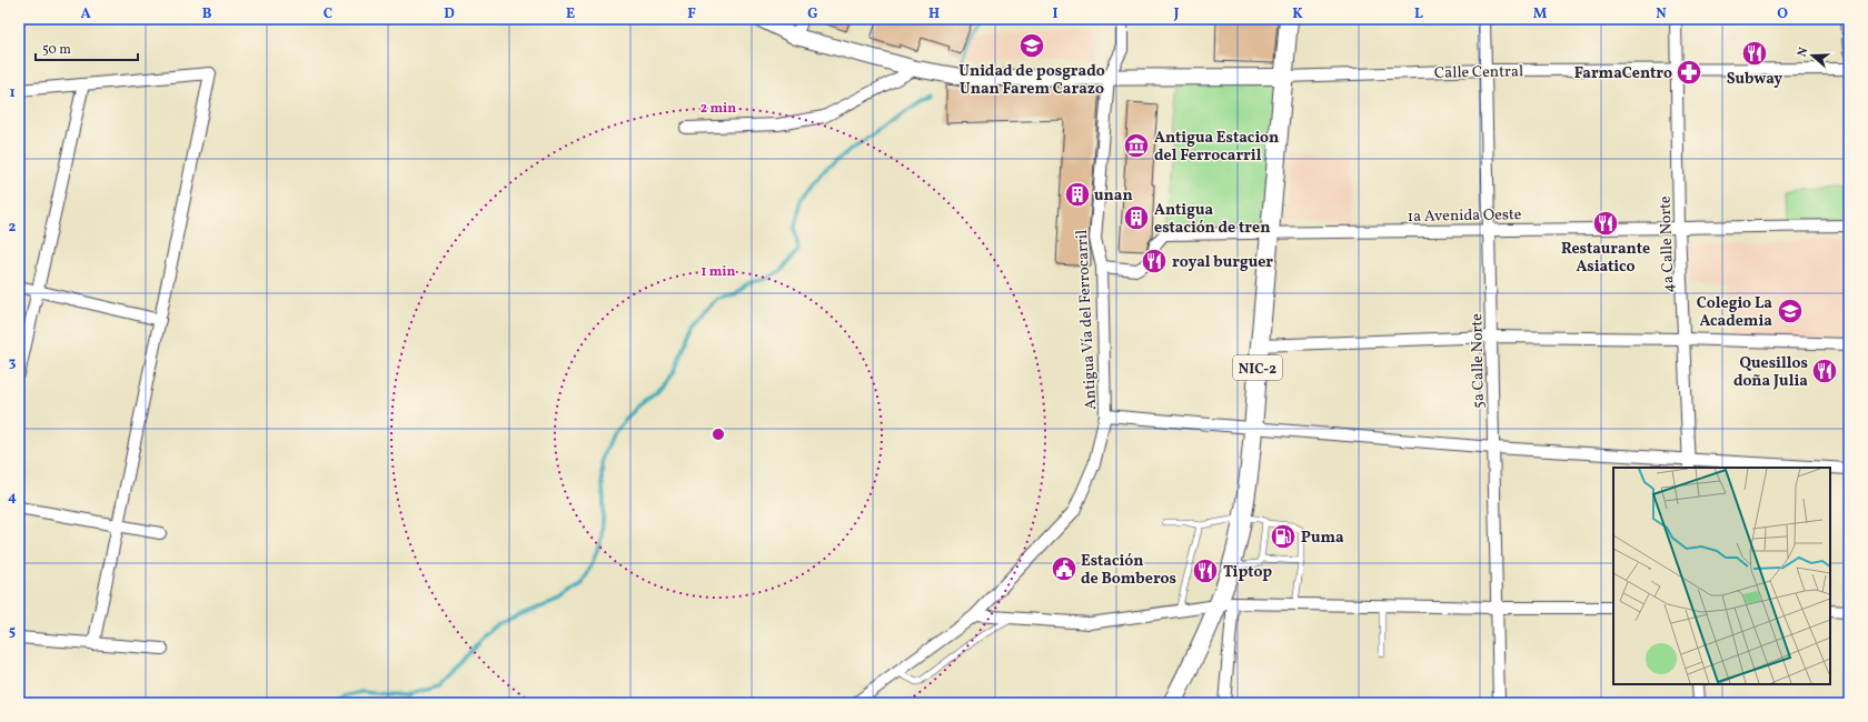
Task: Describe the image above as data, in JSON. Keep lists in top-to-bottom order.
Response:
{
  "streets": {
    "highway": ["NIC-2"],
    "main road": ["Calle Central"],
    "street": [
      "1a Avenida Oeste",
      "4a Calle Norte",
      "Antigua Vía del Ferrocarril",
      "5a Calle Norte"
    ]
  },
  "crossings": [
    ["Calle Central", "4a Calle Norte"],
    ["Calle Central", "Antigua Vía del Ferrocarril"],
    ["Calle Central", "5a Calle Norte"],
    ["Calle Central", "NIC-2"],
    ["1a Avenida Oeste", "4a Calle Norte"],
    ["1a Avenida Oeste", "Antigua Vía del Ferrocarril"],
    ["1a Avenida Oeste", "5a Calle Norte"],
    ["1a Avenida Oeste", "NIC-2"]
  ],
  "places": {
    "school or university": ["Unidad de posgrado Unan Farem Carazo", "Colegio La Academia"],
    "restaurant": [
      "Subway",
      "Restaurante Asiatico",
      "royal burguer",
      "Quesillos doña Julia",
      "Tiptop"
    ],
    "pharmacy": ["FarmaCentro"],
    "museum": ["Antigua Estacion del Ferrocarril"],
    "building": ["unan", "Antigua estación de tren"],
    "fuel station": ["Puma"],
    "public building": ["Estación de Bomberos"]
  },
  "scale_bar": "50 m",
  "north": "left",
  "grid": {
    "columns": [
      "A",
      "B",
      "C",
      "D",
      "E",
      "F",
      "G",
      "H",
      "I",
      "J",
      "K",
      "L",
      "M",
      "N",
      "O"
    ],
    "rows": [
      "1",
      "2",
      "3",
      "4",
      "5"
    ]
  },
  "rings": ["2 min", "1 min"]
}
